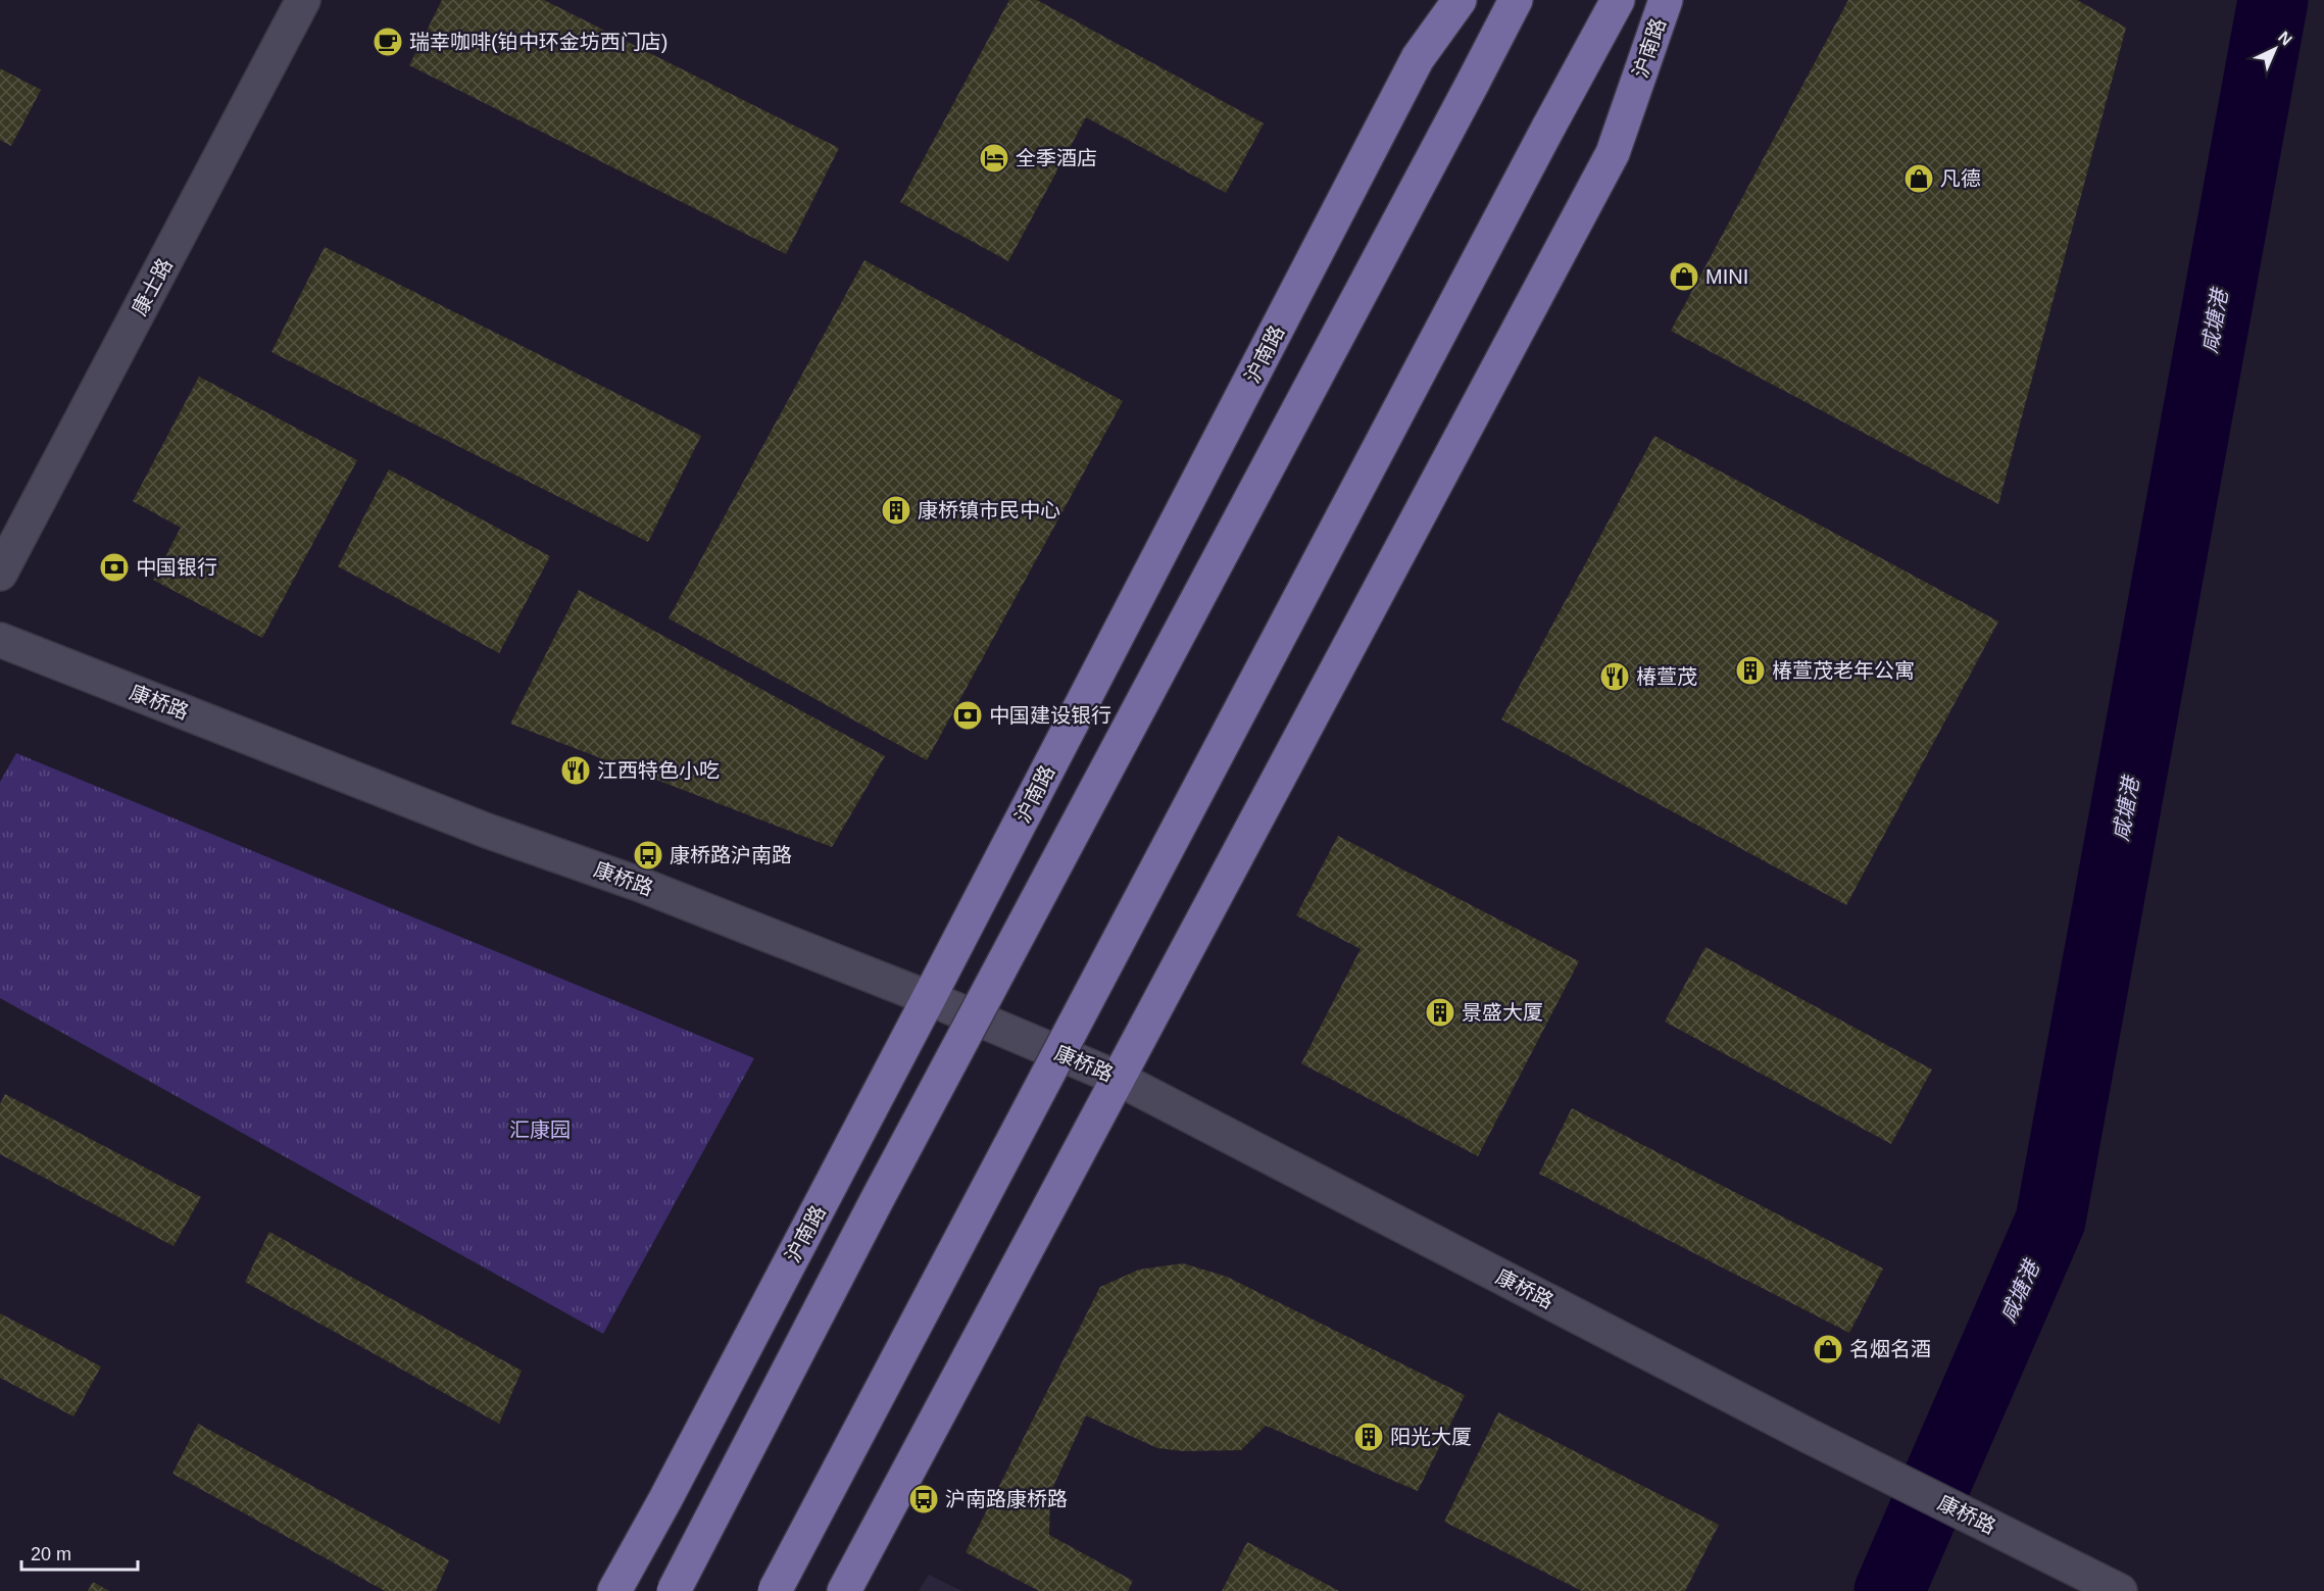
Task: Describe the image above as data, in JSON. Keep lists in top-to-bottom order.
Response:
{
  "streets": {
    "main road": ["沪南路", "康士路", "康桥路"]
  },
  "crossings": [
    ["沪南路", "康桥路"]
  ],
  "water": ["咸塘港"],
  "parks": ["汇康园"],
  "places": {
    "cafe": ["瑞幸咖啡(铂中环金坊西门店)"],
    "hotel": ["全季酒店"],
    "shop": ["凡德", "MINI", "名烟名酒"],
    "building": [
      "康桥镇市民中心",
      "椿萱茂老年公寓",
      "景盛大厦",
      "阳光大厦"
    ],
    "bank": ["中国银行", "中国建设银行"],
    "restaurant": ["椿萱茂", "江西特色小吃"],
    "bus stop": ["康桥路沪南路", "沪南路康桥路"]
  },
  "scale_bar": "20 m",
  "north": "top right"
}
